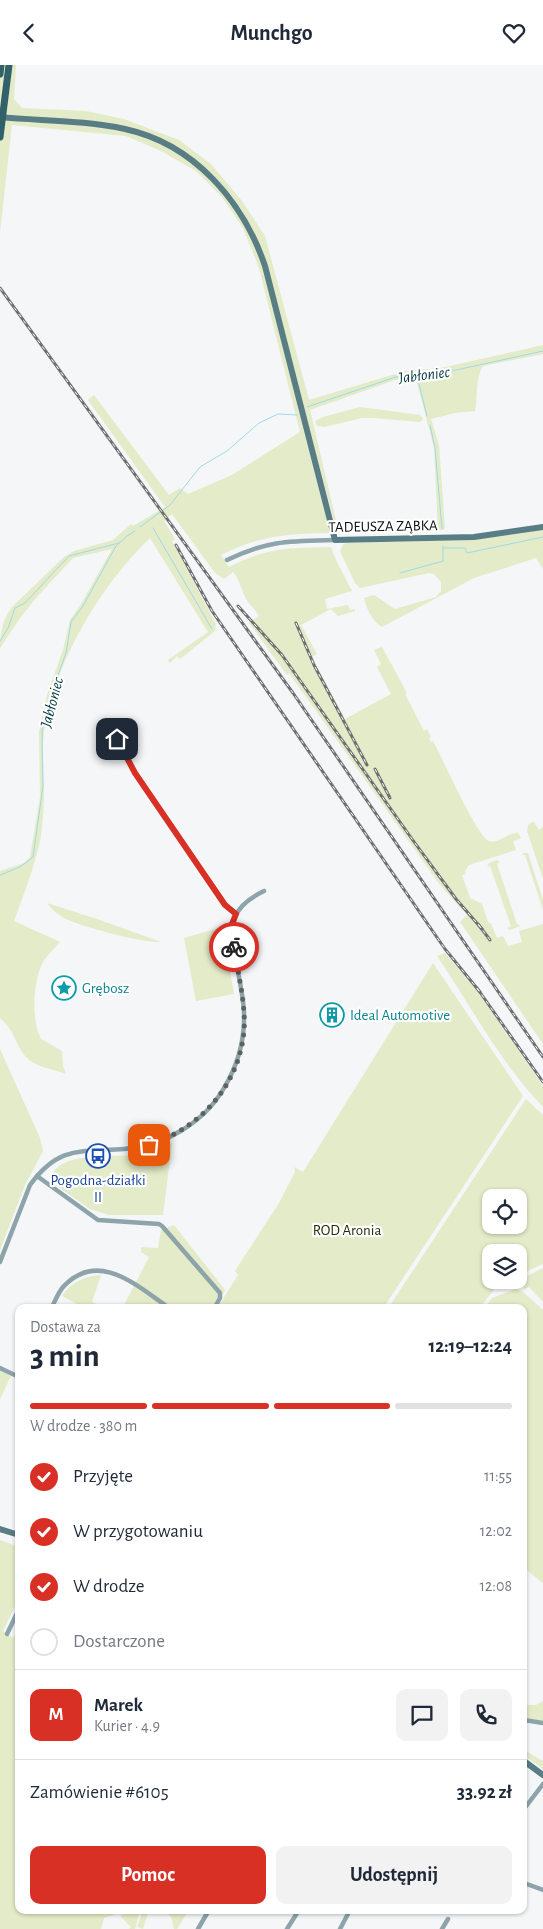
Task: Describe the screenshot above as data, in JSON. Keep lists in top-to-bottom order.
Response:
{
  "streets": {
    "street": ["TADEUSZA ZĄBKA"]
  },
  "water": ["Jabłoniec"],
  "parks": ["ROD Aronia"],
  "places": {
    "place": ["Grębosz"],
    "building": ["Ideal Automotive"],
    "bus stop": ["Pogodna-działki II"]
  },
  "page": {
    "header": "Munchgo",
    "heading": ["3 min", "Dostawa za", "12:19–12:24"],
    "panel": [
      "Marek",
      "Kurier · 4.9",
      "Zamówienie #6105",
      "33.92 zł"
    ],
    "bar": "W drodze · 380 m",
    "list": [
      ["Przyjęte", "11:55"],
      ["W przygotowaniu", "12:02"],
      ["W drodze", "12:08"],
      "Dostarczone"
    ],
    "round": "M",
    "buttons": ["Pomoc", "Udostępnij"]
  }
}
